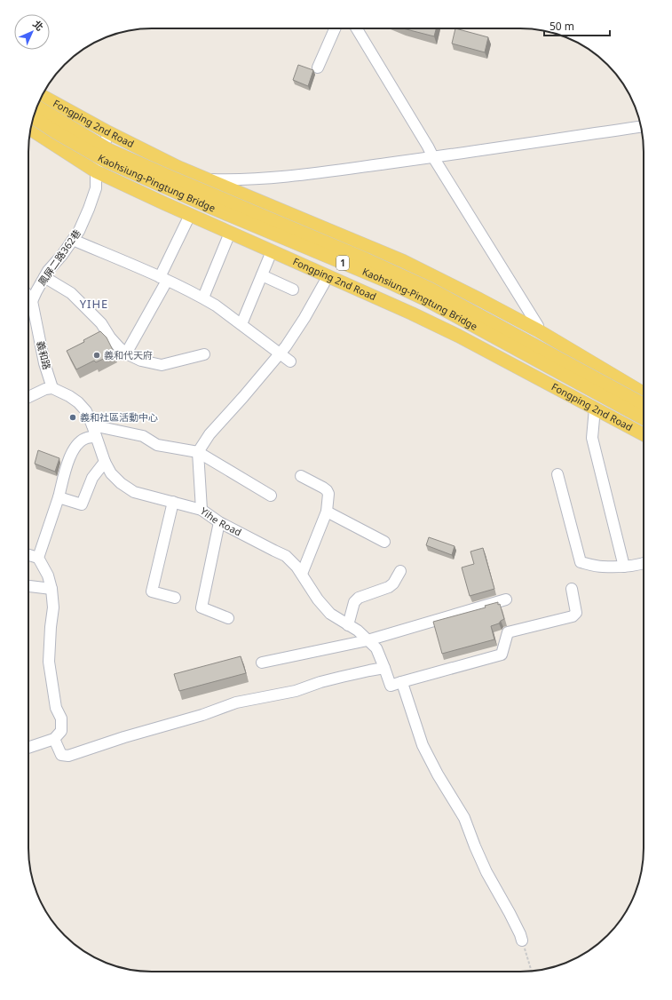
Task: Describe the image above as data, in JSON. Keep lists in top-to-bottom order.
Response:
{
  "streets": {
    "main road": ["Fongping 2nd Road", "Kaohsiung-Pingtung Bridge", "1"],
    "street": ["鳳屏二路362巷", "義和路", "Yihe Road"]
  },
  "crossings": [
    ["Fongping 2nd Road", "鳳屏二路362巷"],
    ["鳳屏二路362巷", "義和路"],
    ["義和路", "Yihe Road"]
  ],
  "districts": ["YIHE"],
  "places": ["義和代天府", "義和社區活動中心"],
  "scale_bar": "50 m",
  "north": "top right"
}
